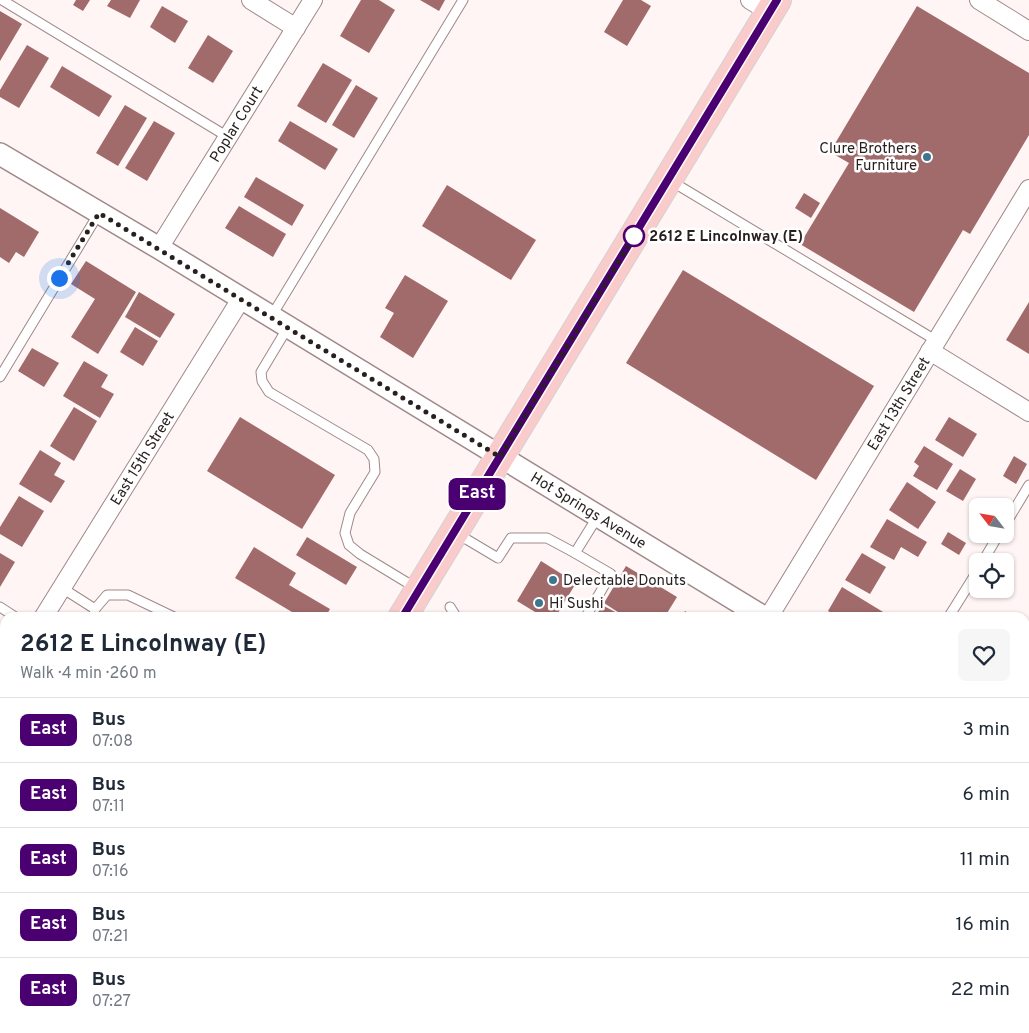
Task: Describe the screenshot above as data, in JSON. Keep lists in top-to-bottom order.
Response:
{
  "streets": {
    "street": [
      "Poplar Court",
      "East 13th Street",
      "East 15th Street",
      "Hot Springs Avenue"
    ]
  },
  "crossings": [
    ["Poplar Court", "Hot Springs Avenue"],
    ["East 15th Street", "Hot Springs Avenue"]
  ],
  "places": [
    "Clure Brothers Furniture",
    "2612 E Lincolnway (E)",
    "Delectable Donuts",
    "Hi Sushi"
  ],
  "lines": ["bus line East"],
  "north": "top left",
  "page": {
    "on_map": "East",
    "heading": ["2612 E Lincolnway (E)", "Walk · 4 min · 260 m"],
    "list": [
      {
        "mark": "East",
        "name": "Bus",
        "note": "07:08",
        "value": "3 min"
      },
      {
        "mark": "East",
        "name": "Bus",
        "note": "07:11",
        "value": "6 min"
      },
      {
        "mark": "East",
        "name": "Bus",
        "note": "07:16",
        "value": "11 min"
      },
      {
        "mark": "East",
        "name": "Bus",
        "note": "07:21",
        "value": "16 min"
      },
      {
        "mark": "East",
        "name": "Bus",
        "note": "07:27",
        "value": "22 min"
      }
    ]
  }
}
